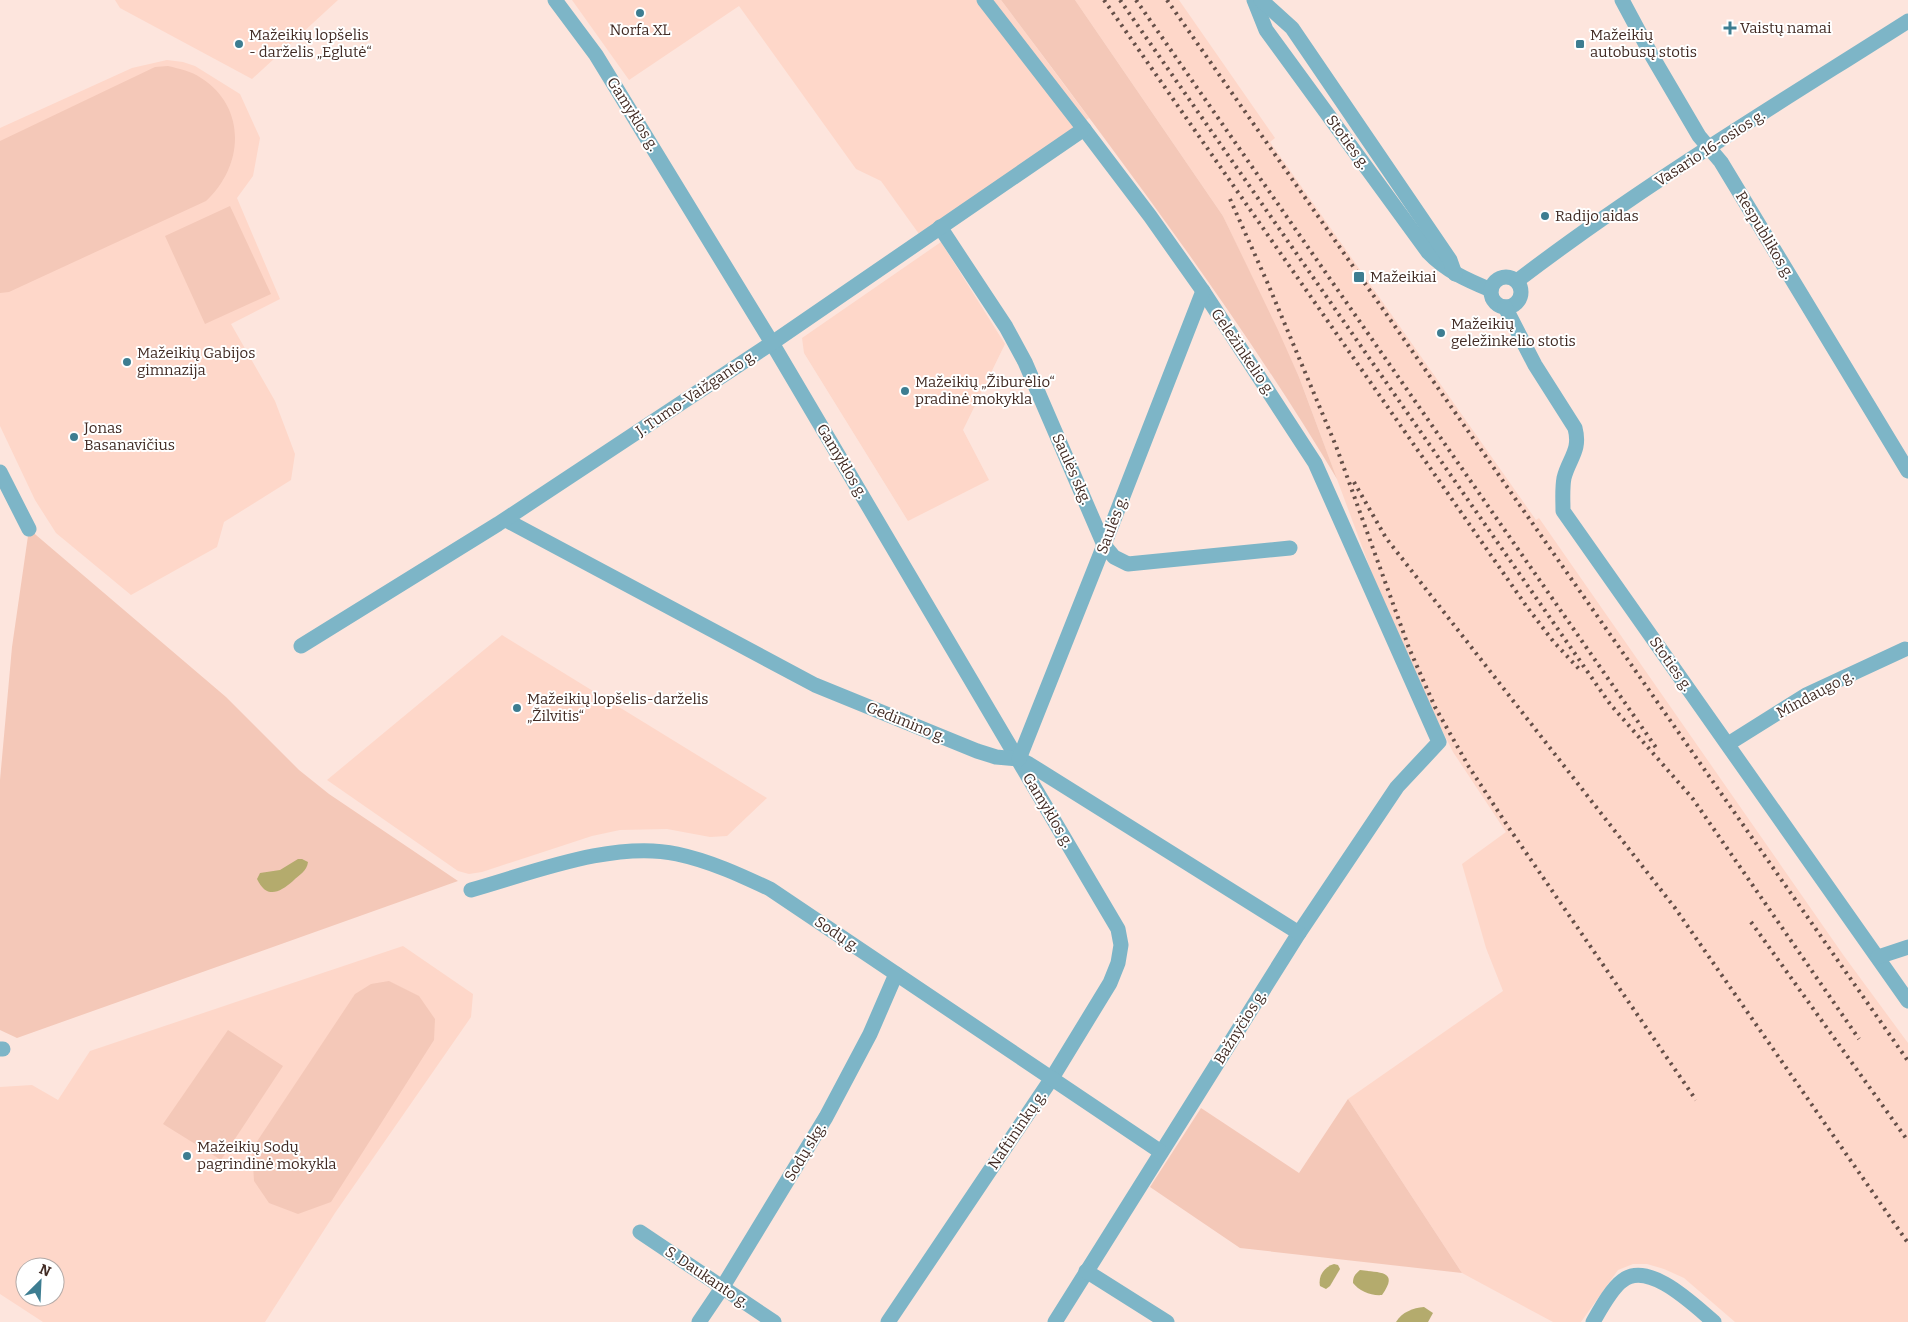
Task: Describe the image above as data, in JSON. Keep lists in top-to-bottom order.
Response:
{
  "streets": {
    "street": [
      "Gamyklos g.",
      "Stoties g.",
      "Vasario 16-osios g.",
      "Respublikos g.",
      "Geležinkelio g.",
      "J. Tumo-Vaižganto g.",
      "Saulės skg.",
      "Saulės g.",
      "Mindaugo g.",
      "Gedimino g.",
      "Sodų g.",
      "Bažnyčios g.",
      "Naftininkų g.",
      "Sodų skg.",
      "S. Daukanto g."
    ]
  },
  "crossings": [
    ["Gamyklos g.", "J. Tumo-Vaižganto g."],
    ["Gamyklos g.", "Saulės g."],
    ["Gamyklos g.", "Gedimino g."],
    ["Gamyklos g.", "Naftininkų g."],
    ["Stoties g.", "Vasario 16-osios g."],
    ["Stoties g.", "Mindaugo g."],
    ["Vasario 16-osios g.", "Respublikos g."],
    ["Geležinkelio g.", "J. Tumo-Vaižganto g."],
    ["Geležinkelio g.", "Saulės g."],
    ["Geležinkelio g.", "Bažnyčios g."],
    ["J. Tumo-Vaižganto g.", "Saulės skg."],
    ["J. Tumo-Vaižganto g.", "Gedimino g."],
    ["Saulės skg.", "Saulės g."],
    ["Saulės g.", "Gedimino g."],
    ["Gedimino g.", "Bažnyčios g."],
    ["Sodų g.", "Bažnyčios g."],
    ["Sodų g.", "Naftininkų g."],
    ["Sodų g.", "Sodų skg."],
    ["Sodų skg.", "S. Daukanto g."]
  ],
  "places": {
    "other": [
      "Norfa XL",
      "Mažeikių lopšelis - darželis „Eglutė“",
      "Radijo aidas",
      "Mažeikių geležinkelio stotis",
      "Mažeikių Gabijos gimnazija",
      "Mažeikių „Žiburėlio“ pradinė mokykla",
      "Jonas Basanavičius",
      "Mažeikių lopšelis-darželis „Žilvitis“",
      "Mažeikių Sodų pagrindinė mokykla"
    ],
    "health": ["Vaistų namai"],
    "transit": ["Mažeikių autobusų stotis", "Mažeikiai"]
  },
  "north": "top right"
}
